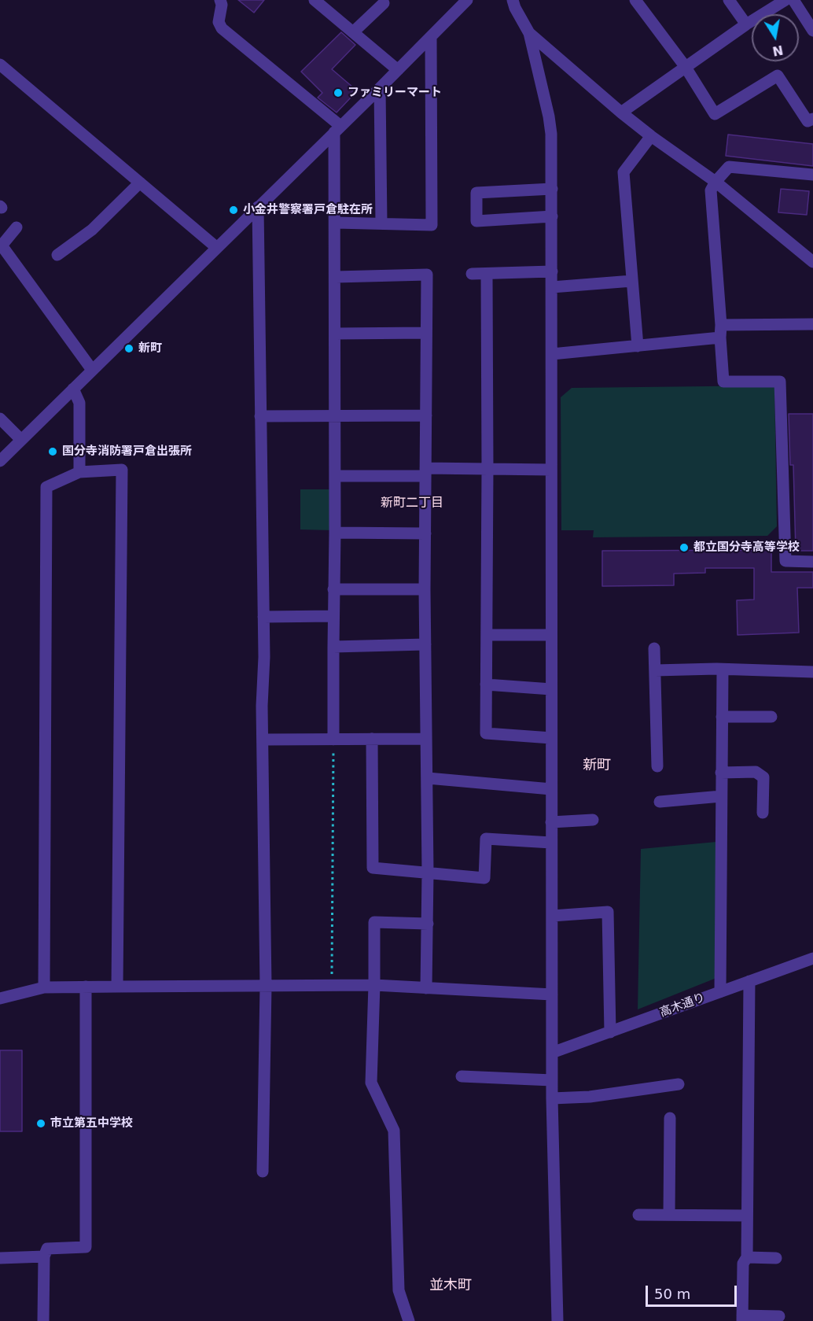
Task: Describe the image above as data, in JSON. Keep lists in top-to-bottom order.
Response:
{
  "streets": {
    "street": ["高木通り"]
  },
  "districts": ["新町二丁目", "新町", "並木町"],
  "places": [
    "ファミリーマート",
    "小金井警察署戸倉駐在所",
    "新町",
    "国分寺消防署戸倉出張所",
    "都立国分寺高等学校",
    "市立第五中学校"
  ],
  "scale_bar": "50 m",
  "north": "bottom"
}
